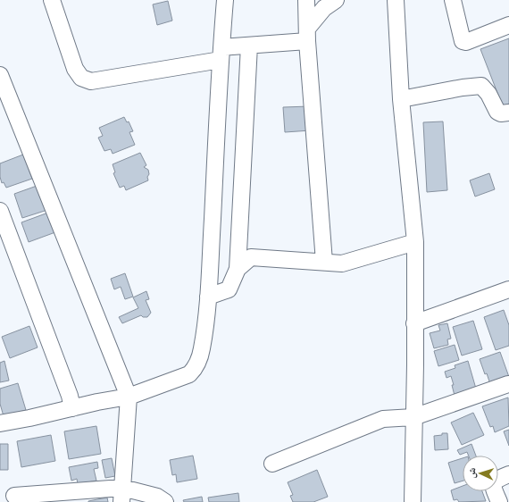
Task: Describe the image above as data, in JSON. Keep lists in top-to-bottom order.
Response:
{
  "north": "left"
}
